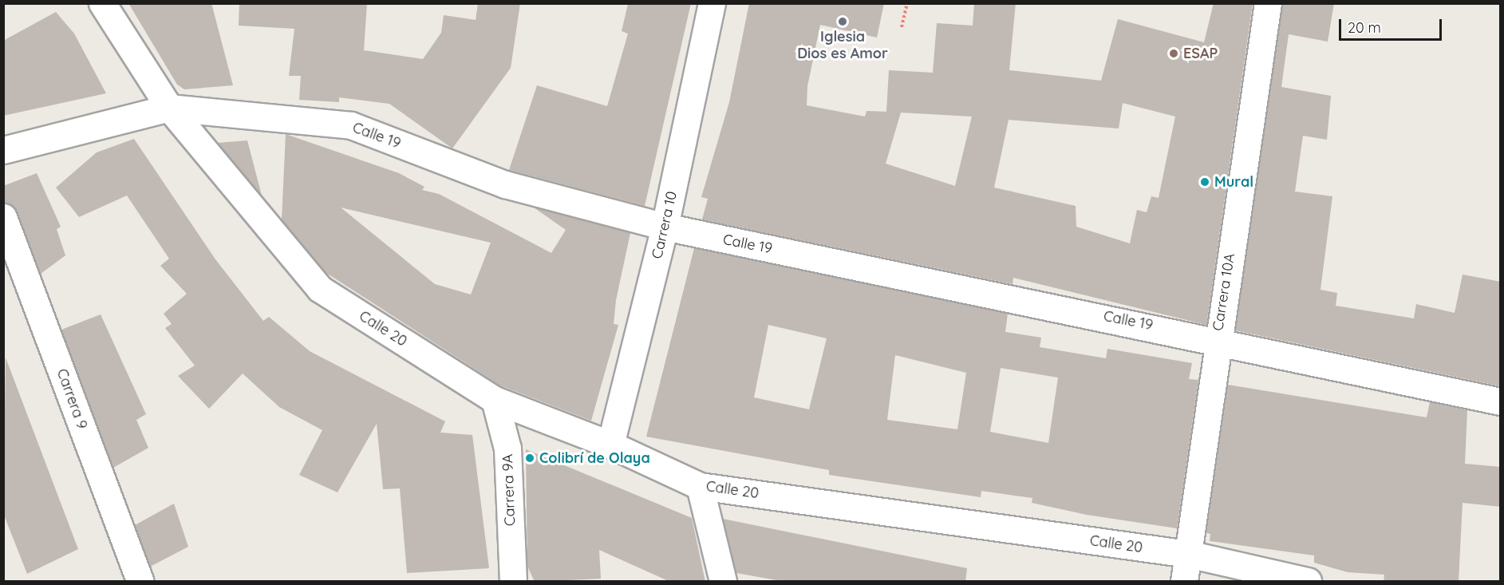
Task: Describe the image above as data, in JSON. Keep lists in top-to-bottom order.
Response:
{
  "streets": {
    "street": [
      "Calle 19",
      "Carrera 10",
      "Carrera 10A",
      "Calle 20",
      "Carrera 9",
      "Carrera 9A"
    ]
  },
  "crossings": [
    ["Calle 19", "Carrera 10"],
    ["Calle 19", "Carrera 10A"],
    ["Calle 19", "Calle 20"],
    ["Carrera 10", "Calle 20"],
    ["Carrera 10A", "Calle 20"],
    ["Calle 20", "Carrera 9A"]
  ],
  "places": [
    "Iglesia Dios es Amor",
    "ESAP",
    "Mural",
    "Colibrí de Olaya"
  ],
  "scale_bar": "20 m"
}
